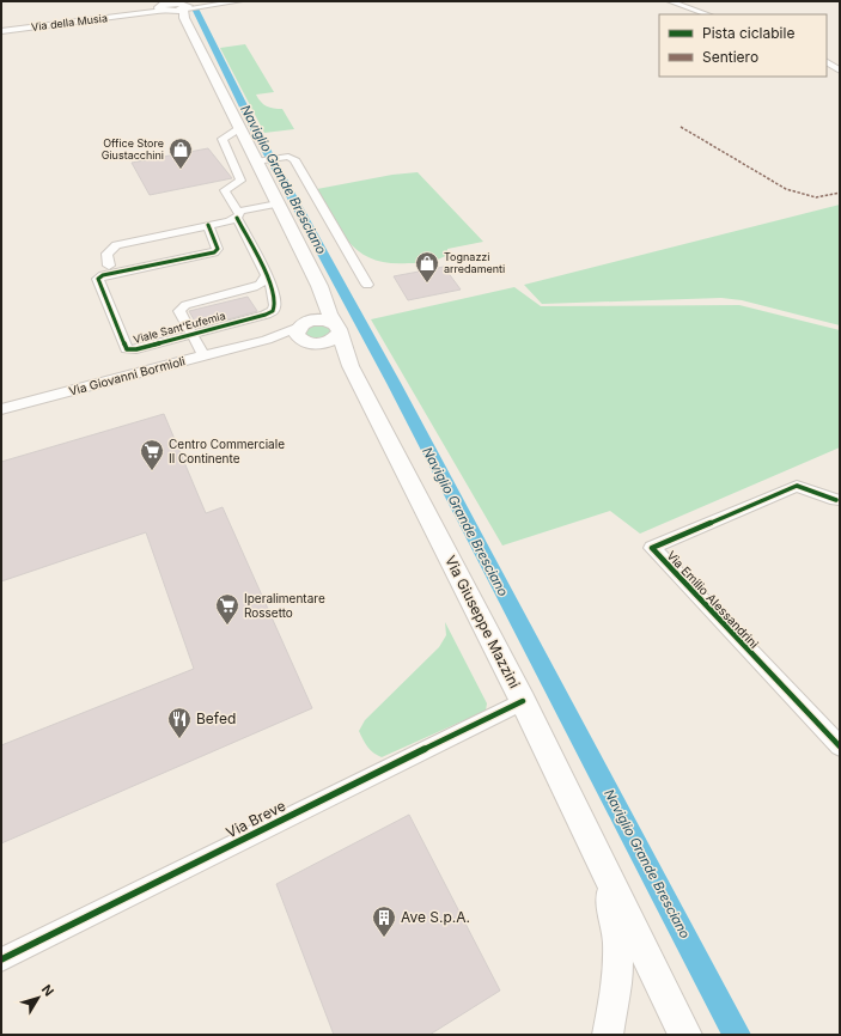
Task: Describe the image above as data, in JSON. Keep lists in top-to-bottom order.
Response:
{
  "streets": {
    "main road": ["Via Giuseppe Mazzini"],
    "street": [
      "Via della Musia",
      "Viale Sant'Eufemia",
      "Via Giovanni Bormioli",
      "Via Emilio Alessandrini",
      "Via Breve"
    ]
  },
  "crossings": [
    ["Via Giovanni Bormioli", "Via Giuseppe Mazzini"],
    ["Via Giuseppe Mazzini", "Via Breve"]
  ],
  "water": ["Naviglio Grande Bresciano"],
  "places": {
    "shop": ["Office Store Giustacchini", "Tognazzi arredamenti"],
    "supermarket": ["Centro Commerciale Il Continente", "Iperalimentare Rossetto"],
    "restaurant": ["Befed"],
    "building": ["Ave S.p.A."]
  },
  "legend": ["Pista ciclabile", "Sentiero"],
  "north": "top right"
}
